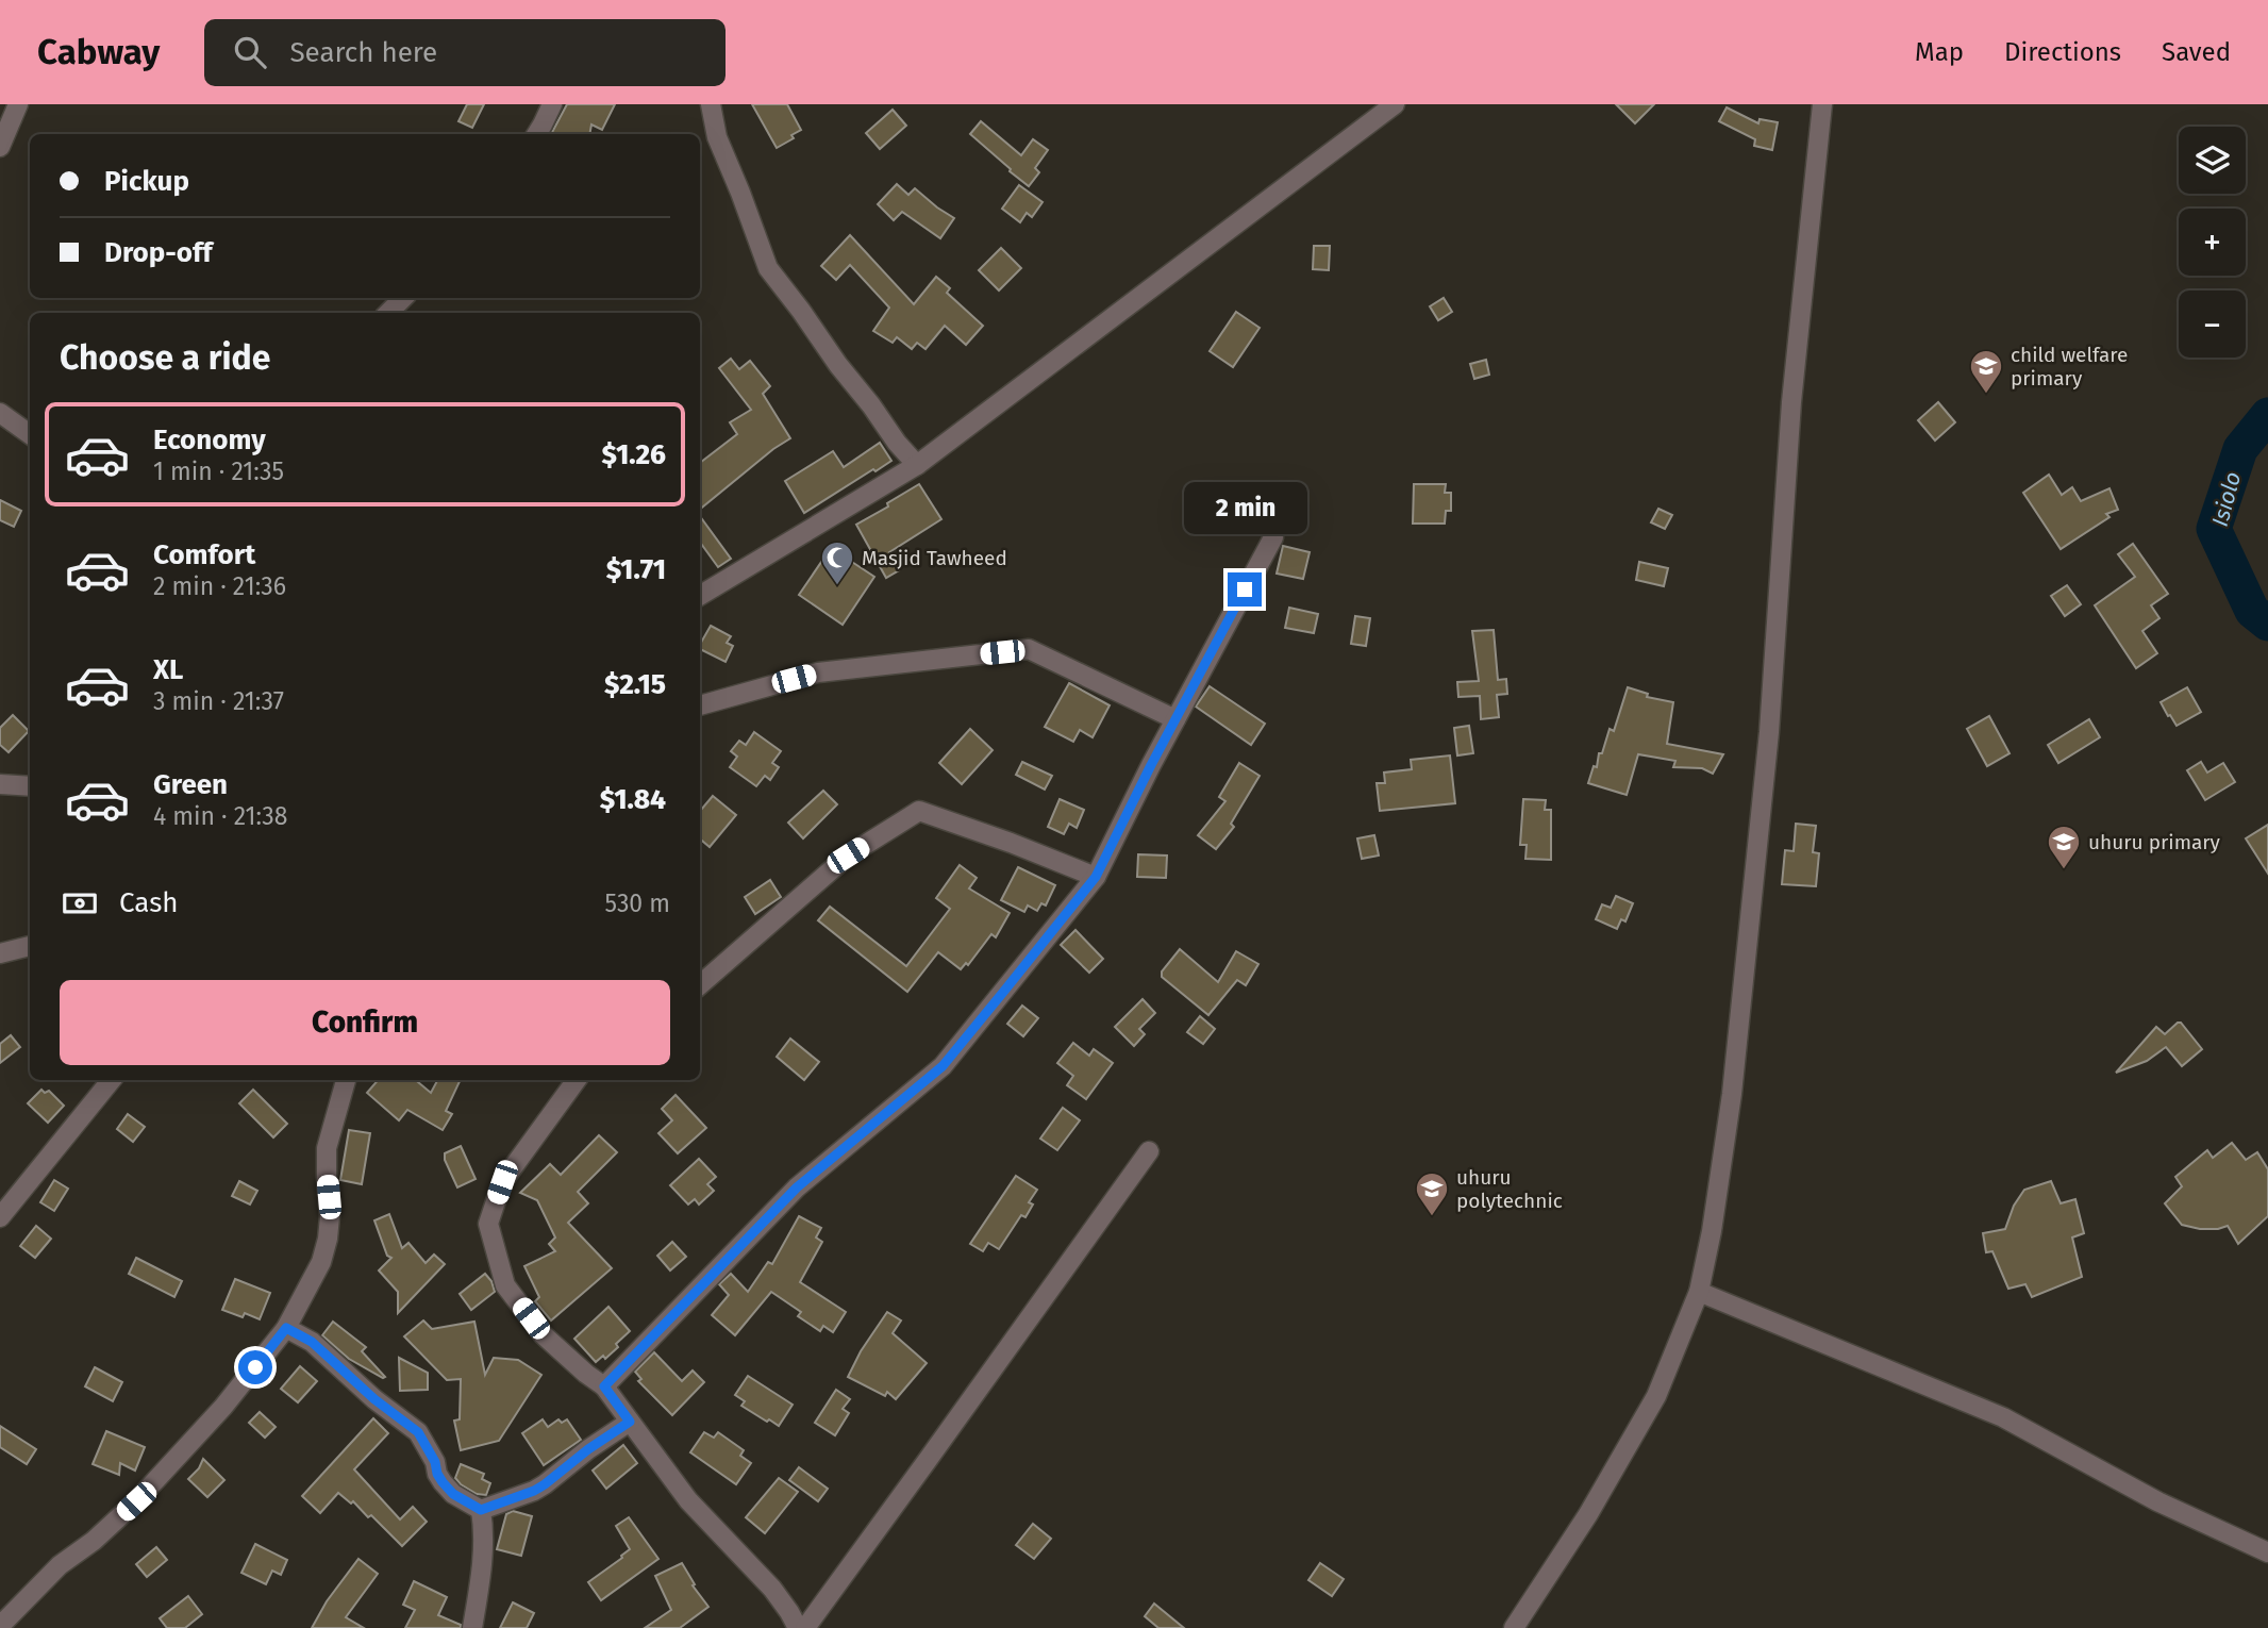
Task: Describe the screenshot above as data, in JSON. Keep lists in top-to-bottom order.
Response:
{
  "water": ["Isiolo"],
  "places": {
    "school or university": ["child welfare primary", "uhuru primary", "uhuru polytechnic"],
    "mosque": ["Masjid Tawheed"]
  },
  "page": {
    "header": "Cabway",
    "search": "Search here",
    "nav": ["Map", "Directions", "Saved"],
    "map_buttons": ["+", "−"],
    "banner": ["Pickup", "Drop-off"],
    "heading": "Choose a ride",
    "list": [
      {
        "name": "Economy",
        "note": "1 min · 21:35",
        "value": "$1.26"
      },
      {
        "name": "Comfort",
        "note": "2 min · 21:36",
        "value": "$1.71"
      },
      {
        "name": "XL",
        "note": "3 min · 21:37",
        "value": "$2.15"
      },
      {
        "name": "Green",
        "note": "4 min · 21:38",
        "value": "$1.84"
      }
    ],
    "bubble": "2 min",
    "pay": ["Cash", "530 m"],
    "buttons": "Confirm"
  }
}
